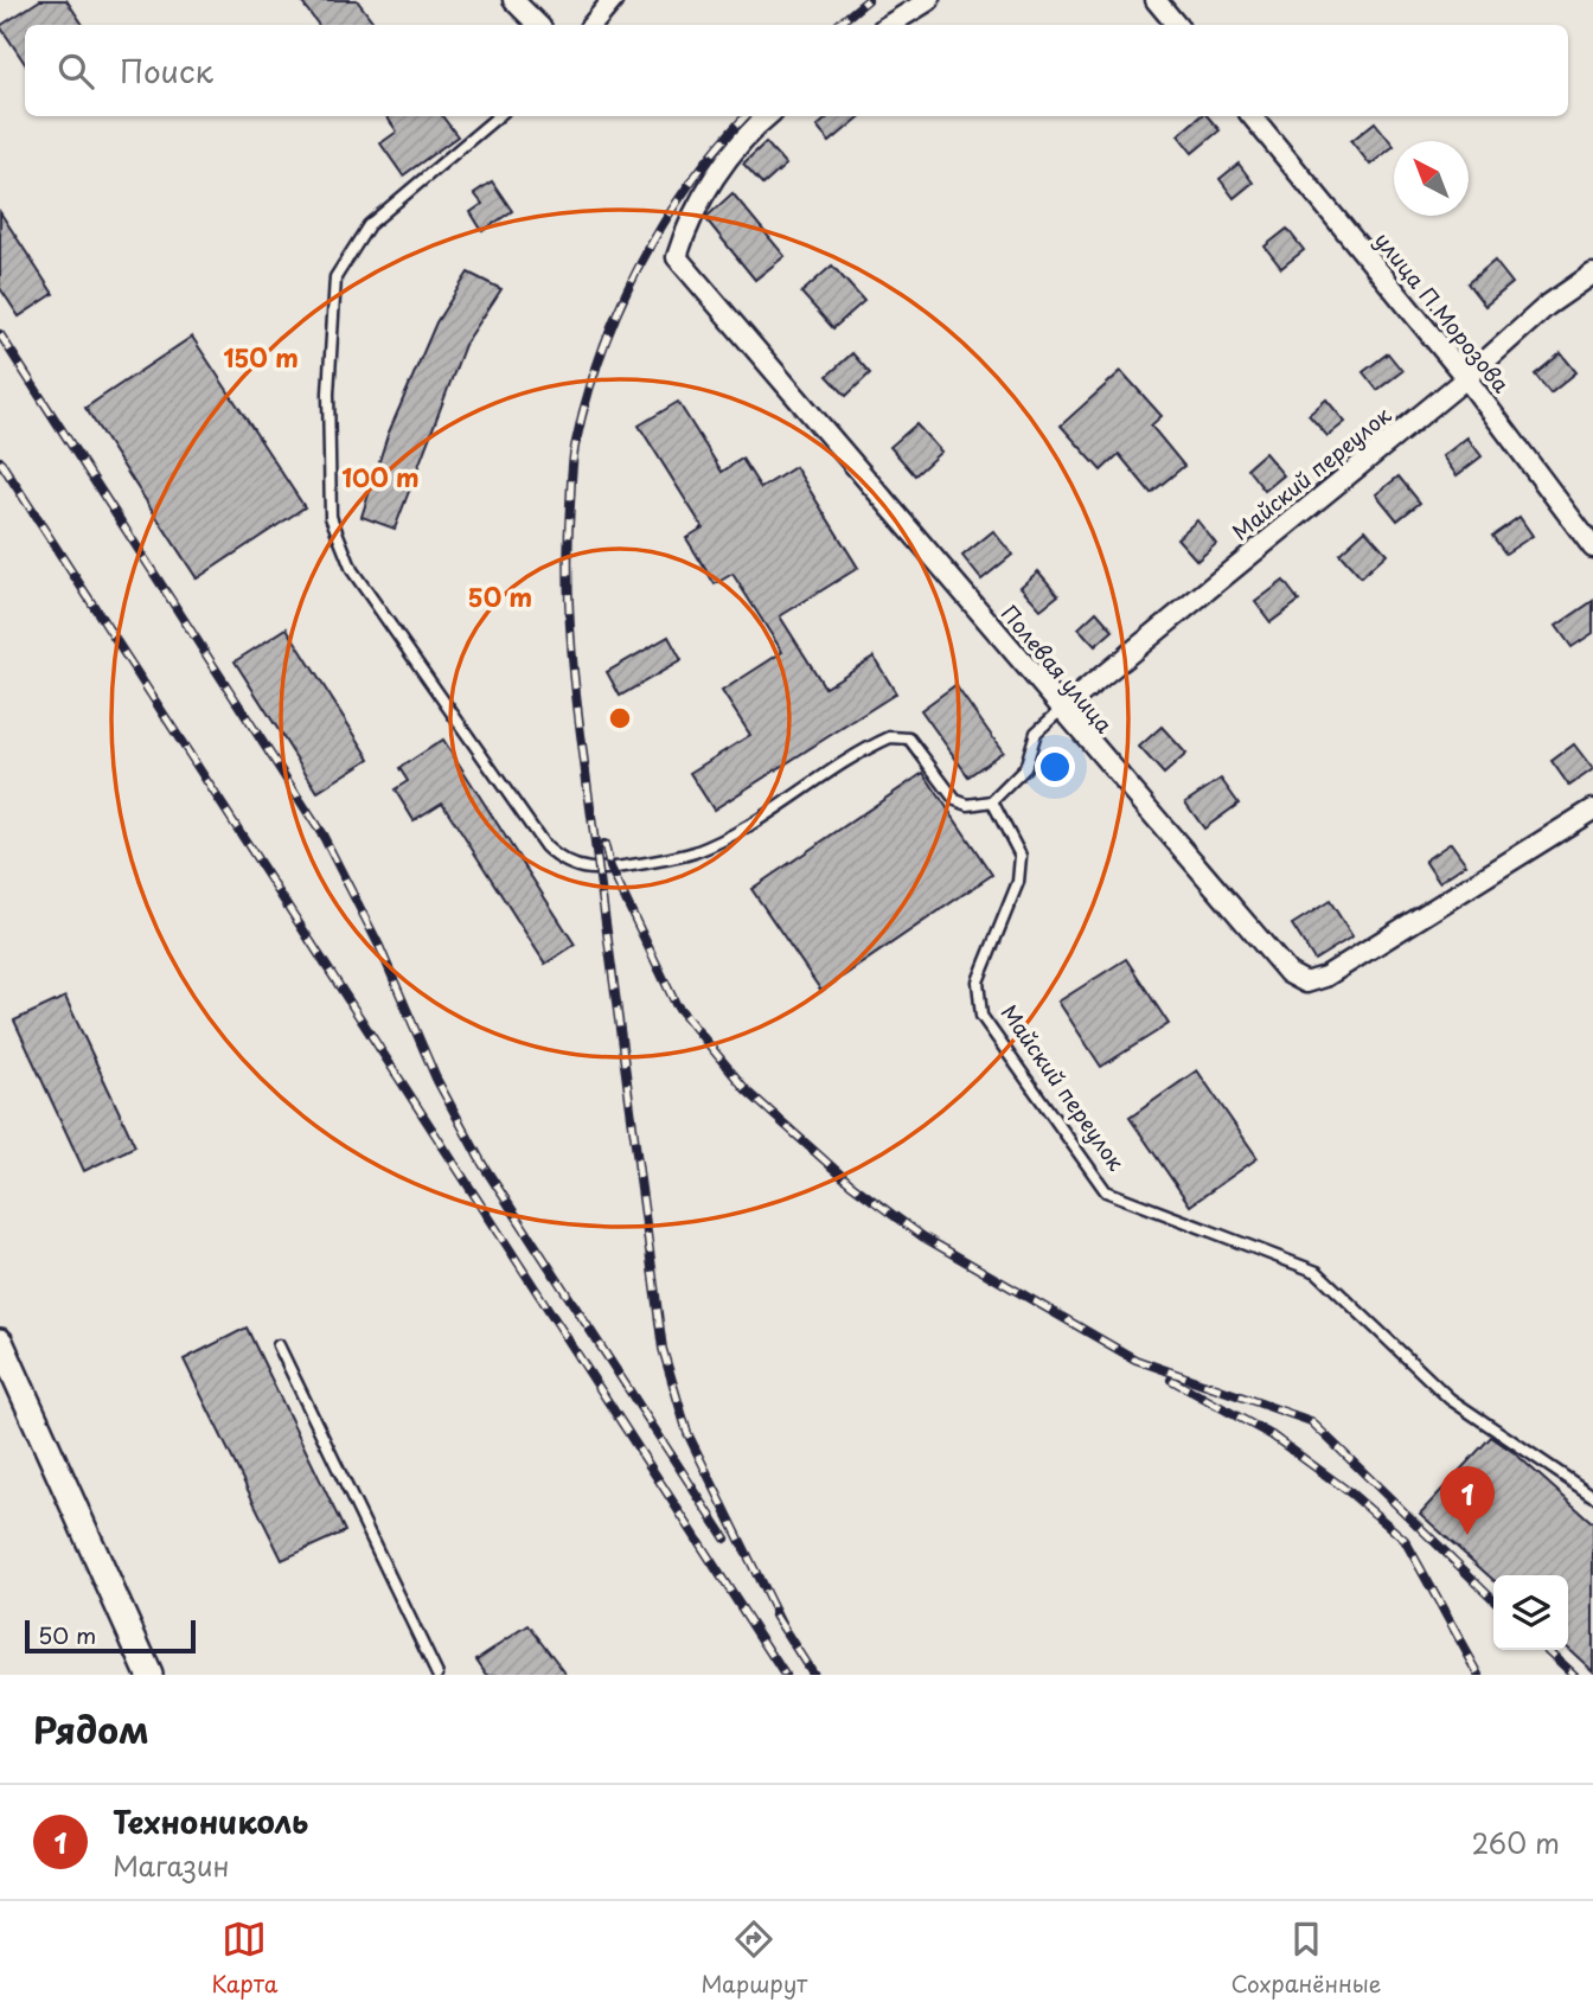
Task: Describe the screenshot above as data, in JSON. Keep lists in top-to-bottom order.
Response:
{
  "streets": {
    "street": ["улица П.Морозова", "Майский переулок", "Полевая улица"]
  },
  "crossings": [
    ["улица П.Морозова", "Майский переулок"],
    ["Майский переулок", "Полевая улица"]
  ],
  "scale_bar": "50 m",
  "north": "top left",
  "page": {
    "search": "Поиск",
    "pins": "1",
    "scale": "50 m",
    "heading": "Рядом",
    "list": [
      {
        "mark": "1",
        "name": "Технониколь",
        "note": "Магазин",
        "value": "260 m"
      }
    ],
    "nav": ["Карта", "Маршрут", "Сохранённые"]
  },
  "rings": ["150 m", "100 m", "50 m"]
}
